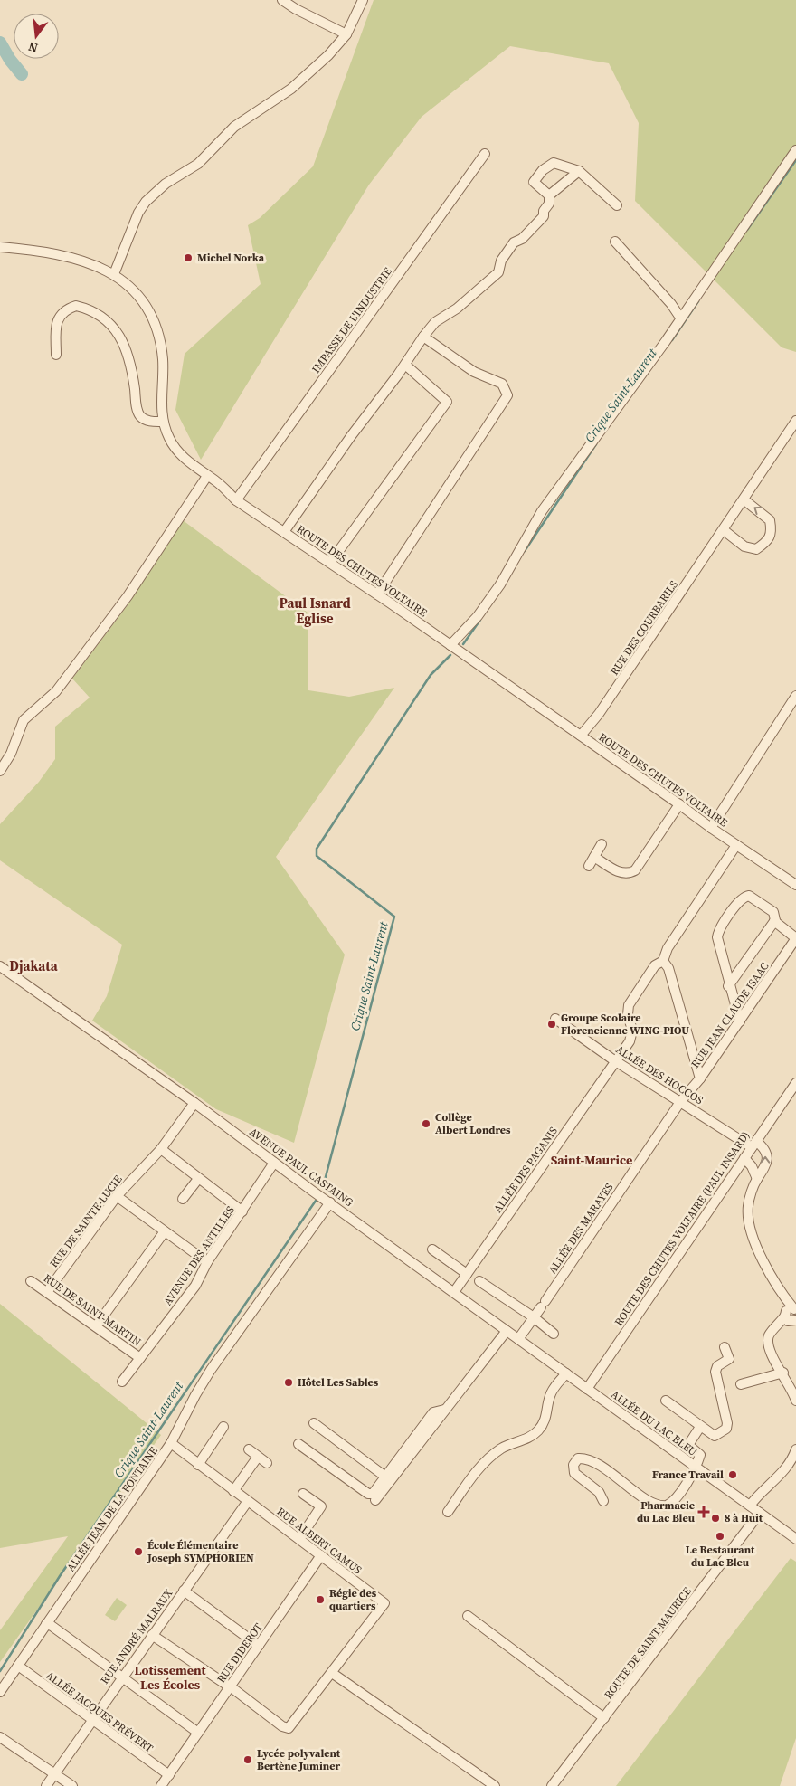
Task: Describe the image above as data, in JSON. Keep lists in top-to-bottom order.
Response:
{
  "streets": {
    "street": [
      "IMPASSE DE L'INDUSTRIE",
      "ROUTE DES CHUTES VOLTAIRE",
      "RUE DES COURBARILS",
      "RUE JEAN CLAUDE ISAAC",
      "ALLÉE DES HOCCOS",
      "AVENUE PAUL CASTAING",
      "ALLÉE DES PAGANIS",
      "RUE DE SAINTE-LUCIE",
      "ALLÉE DES MARAYES",
      "ROUTE DES CHUTES VOLTAIRE (PAUL INSARD)",
      "AVENUE DES ANTILLES",
      "RUE DE SAINT-MARTIN",
      "ALLÉE DU LAC BLEU",
      "ALLÉE JEAN DE LA FONTAINE",
      "RUE ALBERT CAMUS",
      "RUE ANDRÉ MALRAUX",
      "ROUTE DE SAINT-MAURICE",
      "RUE DIDEROT",
      "ALLÉE JACQUES PRÉVERT"
    ]
  },
  "crossings": [
    ["IMPASSE DE L'INDUSTRIE", "ROUTE DES CHUTES VOLTAIRE"],
    ["ROUTE DES CHUTES VOLTAIRE", "RUE DES COURBARILS"],
    ["RUE JEAN CLAUDE ISAAC", "ALLÉE DES HOCCOS"],
    ["RUE JEAN CLAUDE ISAAC", "ALLÉE DES MARAYES"],
    ["ALLÉE DES HOCCOS", "ALLÉE DES PAGANIS"],
    ["ALLÉE DES HOCCOS", "ALLÉE DES MARAYES"],
    ["ALLÉE DES HOCCOS", "ROUTE DES CHUTES VOLTAIRE (PAUL INSARD)"],
    ["AVENUE PAUL CASTAING", "ALLÉE DES PAGANIS"],
    ["AVENUE PAUL CASTAING", "RUE DE SAINTE-LUCIE"],
    ["AVENUE PAUL CASTAING", "ALLÉE DES MARAYES"],
    ["AVENUE PAUL CASTAING", "ROUTE DES CHUTES VOLTAIRE (PAUL INSARD)"],
    ["AVENUE PAUL CASTAING", "AVENUE DES ANTILLES"],
    ["AVENUE PAUL CASTAING", "ALLÉE DU LAC BLEU"],
    ["AVENUE PAUL CASTAING", "ALLÉE JEAN DE LA FONTAINE"],
    ["RUE DE SAINTE-LUCIE", "RUE DE SAINT-MARTIN"],
    ["ROUTE DES CHUTES VOLTAIRE (PAUL INSARD)", "ALLÉE DU LAC BLEU"],
    ["AVENUE DES ANTILLES", "RUE DE SAINT-MARTIN"],
    ["ALLÉE DU LAC BLEU", "ROUTE DE SAINT-MAURICE"],
    ["ALLÉE JEAN DE LA FONTAINE", "RUE ALBERT CAMUS"],
    ["ALLÉE JEAN DE LA FONTAINE", "ALLÉE JACQUES PRÉVERT"],
    ["RUE ALBERT CAMUS", "RUE ANDRÉ MALRAUX"],
    ["RUE ALBERT CAMUS", "RUE DIDEROT"],
    ["RUE ANDRÉ MALRAUX", "ALLÉE JACQUES PRÉVERT"],
    ["RUE DIDEROT", "ALLÉE JACQUES PRÉVERT"]
  ],
  "districts": [
    "Paul Isnard Eglise",
    "Djakata",
    "Saint-Maurice",
    "Lotissement Les Écoles"
  ],
  "water": ["Crique Saint-Laurent"],
  "places": {
    "other": [
      "Michel Norka",
      "Groupe Scolaire Florencienne WING-PIOU",
      "Collège Albert Londres",
      "Hôtel Les Sables",
      "France Travail",
      "8 à Huit",
      "Le Restaurant du Lac Bleu",
      "École Élémentaire Joseph SYMPHORIEN",
      "Régie des quartiers",
      "Lycée polyvalent Bertène Juminer"
    ],
    "health": ["Pharmacie du Lac Bleu"]
  },
  "north": "bottom"
}
